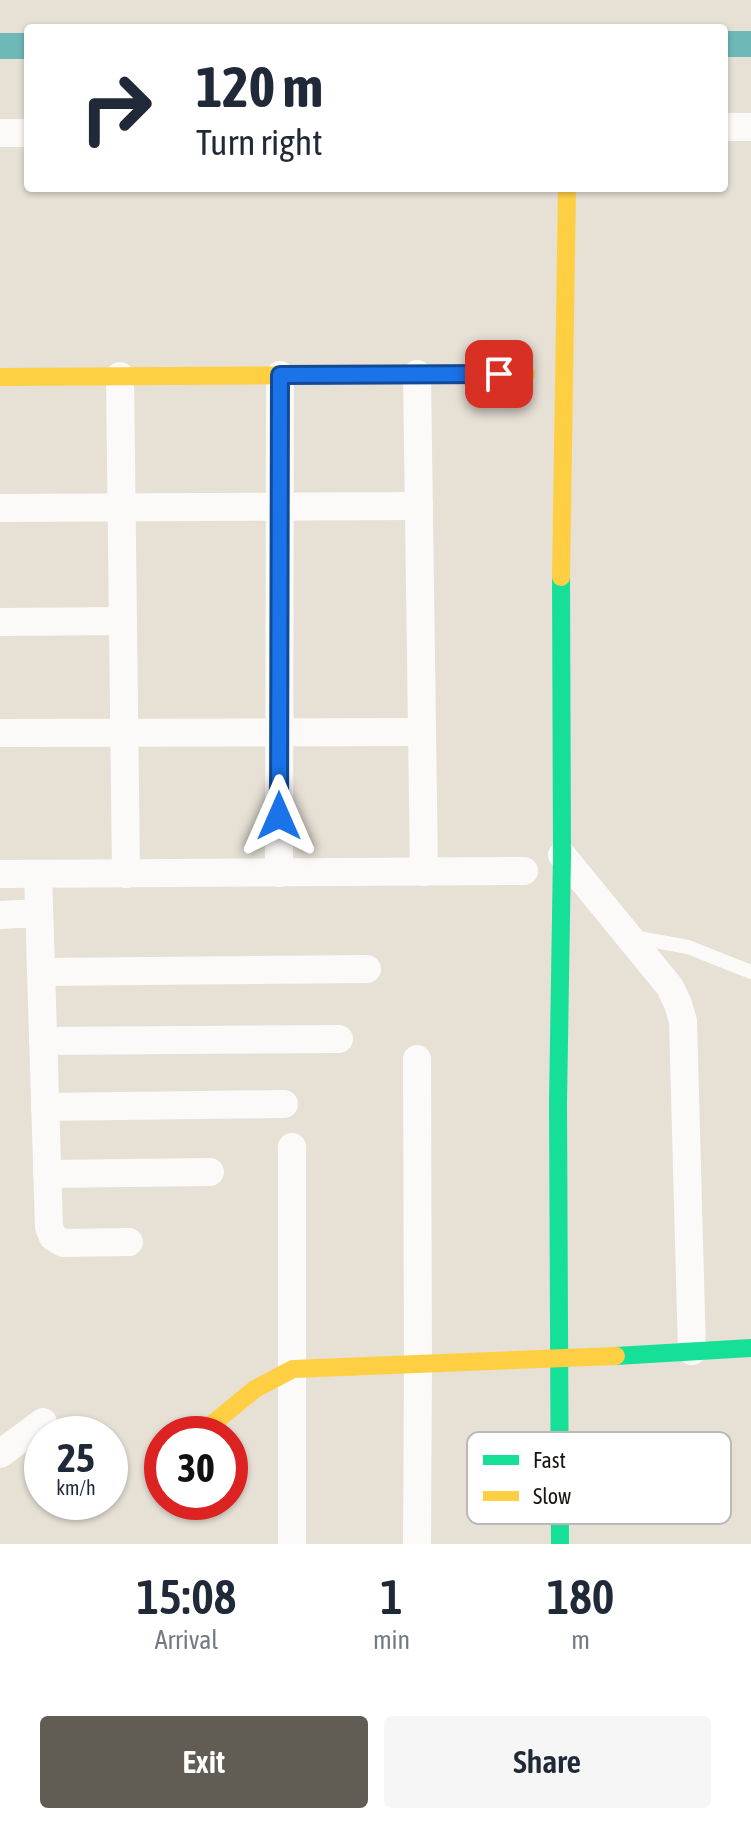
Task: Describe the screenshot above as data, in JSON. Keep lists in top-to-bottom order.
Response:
{
  "legend": ["Fast", "Slow"],
  "page": {
    "turn": ["120 m", "Turn right"],
    "speed": "25 km/h",
    "limit": "30",
    "eta": [
      "15:08",
      "Arrival",
      "1",
      "min",
      "180",
      "m"
    ],
    "buttons": ["Exit", "Share"]
  }
}
